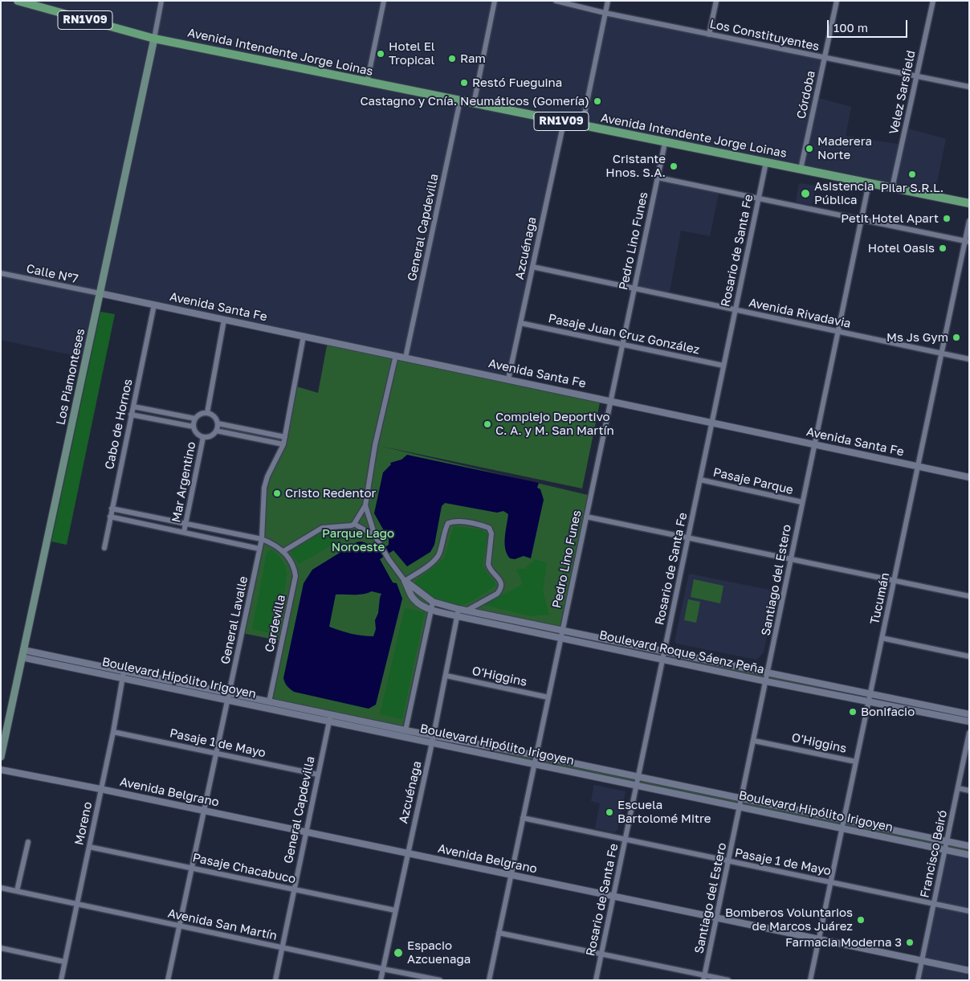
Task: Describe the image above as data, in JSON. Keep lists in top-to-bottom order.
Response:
{
  "streets": {
    "main road": ["RN1V09", "Avenida Intendente Jorge Loinas", "Los Piamonteses"],
    "street": [
      "Los Constituyentes",
      "Velez Sarsfield",
      "Córdoba",
      "General Capdevilla",
      "Pedro Lino Funes",
      "Azcuénaga",
      "Rosario de Santa Fe",
      "Calle Nº7",
      "Avenida Santa Fe",
      "Avenida Rivadavia",
      "Pasaje Juan Cruz González",
      "Cabo de Hornos",
      "Pasaje Parque",
      "Mar Argentino",
      "Santiago del Estero",
      "Tucumán",
      "General Lavalle",
      "Cardevilla",
      "Boulevard Roque Sáenz Peña",
      "O'Higgins",
      "Boulevard Hipólito Irigoyen",
      "Pasaje 1 de Mayo",
      "Avenida Belgrano",
      "Moreno",
      "Francisco Beiró",
      "Pasaje Chacabuco",
      "Avenida San Martín"
    ]
  },
  "crossings": [
    ["RN1V09", "Avenida Intendente Jorge Loinas"],
    ["RN1V09", "Los Piamonteses"],
    ["Los Constituyentes", "Velez Sarsfield"],
    ["Los Constituyentes", "Córdoba"],
    ["Avenida Intendente Jorge Loinas", "Velez Sarsfield"],
    ["Avenida Intendente Jorge Loinas", "Córdoba"],
    ["Avenida Intendente Jorge Loinas", "General Capdevilla"],
    ["Avenida Intendente Jorge Loinas", "Pedro Lino Funes"],
    ["Avenida Intendente Jorge Loinas", "Azcuénaga"],
    ["Avenida Intendente Jorge Loinas", "Rosario de Santa Fe"],
    ["Avenida Intendente Jorge Loinas", "Los Piamonteses"],
    ["Avenida Intendente Jorge Loinas", "Santiago del Estero"],
    ["General Capdevilla", "Avenida Santa Fe"],
    ["General Capdevilla", "Boulevard Hipólito Irigoyen"],
    ["General Capdevilla", "Pasaje 1 de Mayo"],
    ["General Capdevilla", "Avenida Belgrano"],
    ["General Capdevilla", "Pasaje Chacabuco"],
    ["General Capdevilla", "Avenida San Martín"],
    ["Pedro Lino Funes", "Avenida Santa Fe"],
    ["Pedro Lino Funes", "Avenida Rivadavia"],
    ["Pedro Lino Funes", "Pasaje Juan Cruz González"],
    ["Pedro Lino Funes", "Boulevard Roque Sáenz Peña"],
    ["Pedro Lino Funes", "O'Higgins"],
    ["Pedro Lino Funes", "Boulevard Hipólito Irigoyen"],
    ["Pedro Lino Funes", "Pasaje 1 de Mayo"],
    ["Pedro Lino Funes", "Avenida Belgrano"],
    ["Azcuénaga", "Avenida Santa Fe"],
    ["Azcuénaga", "Avenida Rivadavia"],
    ["Azcuénaga", "Pasaje Juan Cruz González"],
    ["Azcuénaga", "Boulevard Roque Sáenz Peña"],
    ["Azcuénaga", "O'Higgins"],
    ["Azcuénaga", "Boulevard Hipólito Irigoyen"],
    ["Azcuénaga", "Avenida Belgrano"],
    ["Azcuénaga", "Pasaje Chacabuco"],
    ["Azcuénaga", "Avenida San Martín"],
    ["Rosario de Santa Fe", "Avenida Santa Fe"],
    ["Rosario de Santa Fe", "Avenida Rivadavia"],
    ["Rosario de Santa Fe", "Pasaje Juan Cruz González"],
    ["Rosario de Santa Fe", "Pasaje Parque"],
    ["Rosario de Santa Fe", "Boulevard Roque Sáenz Peña"],
    ["Rosario de Santa Fe", "Boulevard Hipólito Irigoyen"],
    ["Rosario de Santa Fe", "Pasaje 1 de Mayo"],
    ["Rosario de Santa Fe", "Avenida Belgrano"],
    ["Calle Nº7", "Avenida Santa Fe"],
    ["Calle Nº7", "Los Piamonteses"],
    ["Avenida Santa Fe", "Los Piamonteses"],
    ["Avenida Santa Fe", "Cabo de Hornos"],
    ["Avenida Santa Fe", "Santiago del Estero"],
    ["Avenida Santa Fe", "Tucumán"],
    ["Avenida Santa Fe", "General Lavalle"],
    ["Avenida Rivadavia", "Santiago del Estero"],
    ["Avenida Rivadavia", "Tucumán"],
    ["Los Piamonteses", "Boulevard Hipólito Irigoyen"],
    ["Pasaje Parque", "Santiago del Estero"],
    ["Santiago del Estero", "Boulevard Roque Sáenz Peña"],
    ["Santiago del Estero", "O'Higgins"],
    ["Santiago del Estero", "Boulevard Hipólito Irigoyen"],
    ["Santiago del Estero", "Pasaje 1 de Mayo"],
    ["Santiago del Estero", "Avenida Belgrano"],
    ["Tucumán", "Boulevard Roque Sáenz Peña"],
    ["Tucumán", "O'Higgins"],
    ["Tucumán", "Boulevard Hipólito Irigoyen"],
    ["Tucumán", "Pasaje 1 de Mayo"],
    ["Tucumán", "Avenida Belgrano"],
    ["General Lavalle", "Boulevard Hipólito Irigoyen"],
    ["General Lavalle", "Pasaje 1 de Mayo"],
    ["General Lavalle", "Avenida Belgrano"],
    ["General Lavalle", "Pasaje Chacabuco"],
    ["General Lavalle", "Avenida San Martín"],
    ["Cardevilla", "Boulevard Hipólito Irigoyen"],
    ["Boulevard Hipólito Irigoyen", "Moreno"],
    ["Boulevard Hipólito Irigoyen", "Francisco Beiró"],
    ["Pasaje 1 de Mayo", "Moreno"],
    ["Pasaje 1 de Mayo", "Francisco Beiró"],
    ["Avenida Belgrano", "Moreno"],
    ["Avenida Belgrano", "Francisco Beiró"],
    ["Moreno", "Pasaje Chacabuco"],
    ["Moreno", "Avenida San Martín"]
  ],
  "parks": ["Parque Lago Noroeste"],
  "places": [
    "Hotel El Tropical",
    "Ram",
    "Restó Fueguina",
    "Castagno y Cnía. Neumáticos (Gomería)",
    "Maderera Norte",
    "Cristante Hnos. S.A.",
    "Pilar S.R.L.",
    "Asistencia Pública",
    "Petit Hotel Apart",
    "Hotel Oasis",
    "Ms Js Gym",
    "Complejo Deportivo C. A. y M. San Martín",
    "Cristo Redentor",
    "Bonifacio",
    "Escuela Bartolomé Mitre",
    "Bomberos Voluntarios de Marcos Juárez",
    "Farmacia Moderna 3",
    "Espacio Azcuenaga"
  ],
  "scale_bar": "100 m"
}
